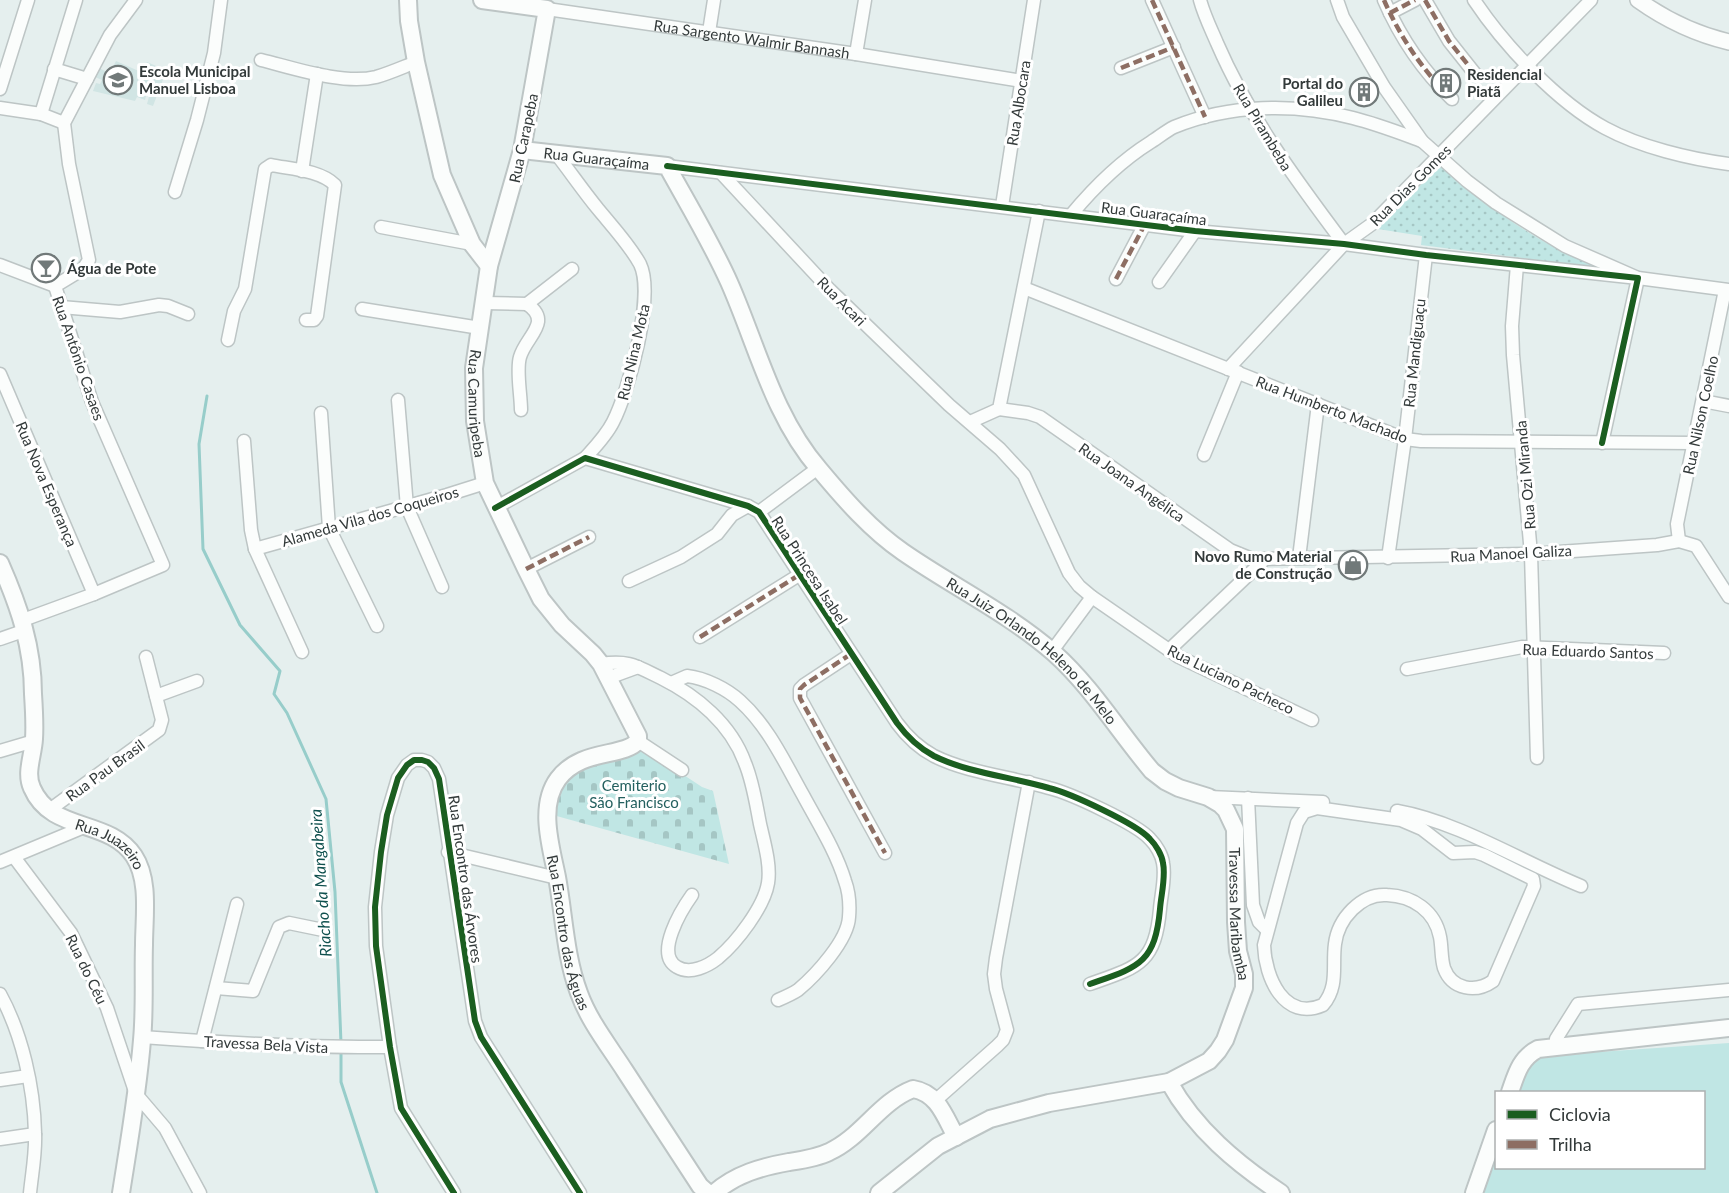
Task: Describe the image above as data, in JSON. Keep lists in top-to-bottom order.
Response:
{
  "streets": {
    "main road": [
      "Rua Sargento Walmir Bannash",
      "Rua Carapeba",
      "Rua Guaraçaíma",
      "Rua Camuripeba",
      "Rua Juiz Orlando Heleno de Melo",
      "Rua Juazeiro",
      "Travessa Maribamba",
      "Rua Encontro das Águas"
    ],
    "street": [
      "Rua Albocara",
      "Rua Pirambeba",
      "Rua Dias Gomes",
      "Rua Acari",
      "Rua Nina Mota",
      "Rua Mandiguaçu",
      "Rua Antônio Casaes",
      "Rua Humberto Machado",
      "Rua Nilson Coelho",
      "Rua Ozi Miranda",
      "Rua Joana Angélica",
      "Rua Nova Esperança",
      "Alameda Vila dos Coqueiros",
      "Rua Manoel Galiza",
      "Rua Princesa Isabel",
      "Rua Eduardo Santos",
      "Rua Luciano Pacheco",
      "Rua Pau Brasil",
      "Rua Encontro das Árvores",
      "Rua do Céu",
      "Travessa Bela Vista"
    ]
  },
  "crossings": [
    ["Rua Sargento Walmir Bannash", "Rua Albocara"],
    ["Rua Sargento Walmir Bannash", "Rua Carapeba"],
    ["Rua Albocara", "Rua Guaraçaíma"],
    ["Rua Pirambeba", "Rua Guaraçaíma"],
    ["Rua Pirambeba", "Rua Dias Gomes"],
    ["Rua Carapeba", "Rua Guaraçaíma"],
    ["Rua Carapeba", "Rua Camuripeba"],
    ["Rua Guaraçaíma", "Rua Dias Gomes"],
    ["Rua Guaraçaíma", "Rua Acari"],
    ["Rua Guaraçaíma", "Rua Nina Mota"],
    ["Rua Guaraçaíma", "Rua Mandiguaçu"],
    ["Rua Guaraçaíma", "Rua Ozi Miranda"],
    ["Rua Guaraçaíma", "Rua Juiz Orlando Heleno de Melo"],
    ["Rua Dias Gomes", "Rua Humberto Machado"],
    ["Rua Acari", "Rua Luciano Pacheco"],
    ["Rua Mandiguaçu", "Rua Humberto Machado"],
    ["Rua Mandiguaçu", "Rua Manoel Galiza"],
    ["Rua Antônio Casaes", "Rua Nova Esperança"],
    ["Rua Camuripeba", "Alameda Vila dos Coqueiros"],
    ["Rua Camuripeba", "Rua Encontro das Águas"],
    ["Rua Humberto Machado", "Rua Nilson Coelho"],
    ["Rua Humberto Machado", "Rua Ozi Miranda"],
    ["Rua Nilson Coelho", "Rua Manoel Galiza"],
    ["Rua Ozi Miranda", "Rua Manoel Galiza"],
    ["Rua Ozi Miranda", "Rua Eduardo Santos"],
    ["Rua Joana Angélica", "Rua Manoel Galiza"],
    ["Rua Juiz Orlando Heleno de Melo", "Travessa Maribamba"],
    ["Rua Pau Brasil", "Rua Juazeiro"],
    ["Rua Juazeiro", "Rua do Céu"],
    ["Rua Juazeiro", "Travessa Bela Vista"],
    ["Rua Encontro das Árvores", "Rua Encontro das Águas"],
    ["Rua Encontro das Árvores", "Travessa Bela Vista"]
  ],
  "water": ["Riacho da Mangabeira"],
  "parks": ["Cemiterio São Francisco"],
  "places": {
    "school or university": ["Escola Municipal Manuel Lisboa"],
    "building": ["Residencial Piatã", "Portal do Galileu"],
    "bar": ["Água de Pote"],
    "shop": ["Novo Rumo Material de Construção"]
  },
  "legend": ["Ciclovia", "Trilha"]
}
